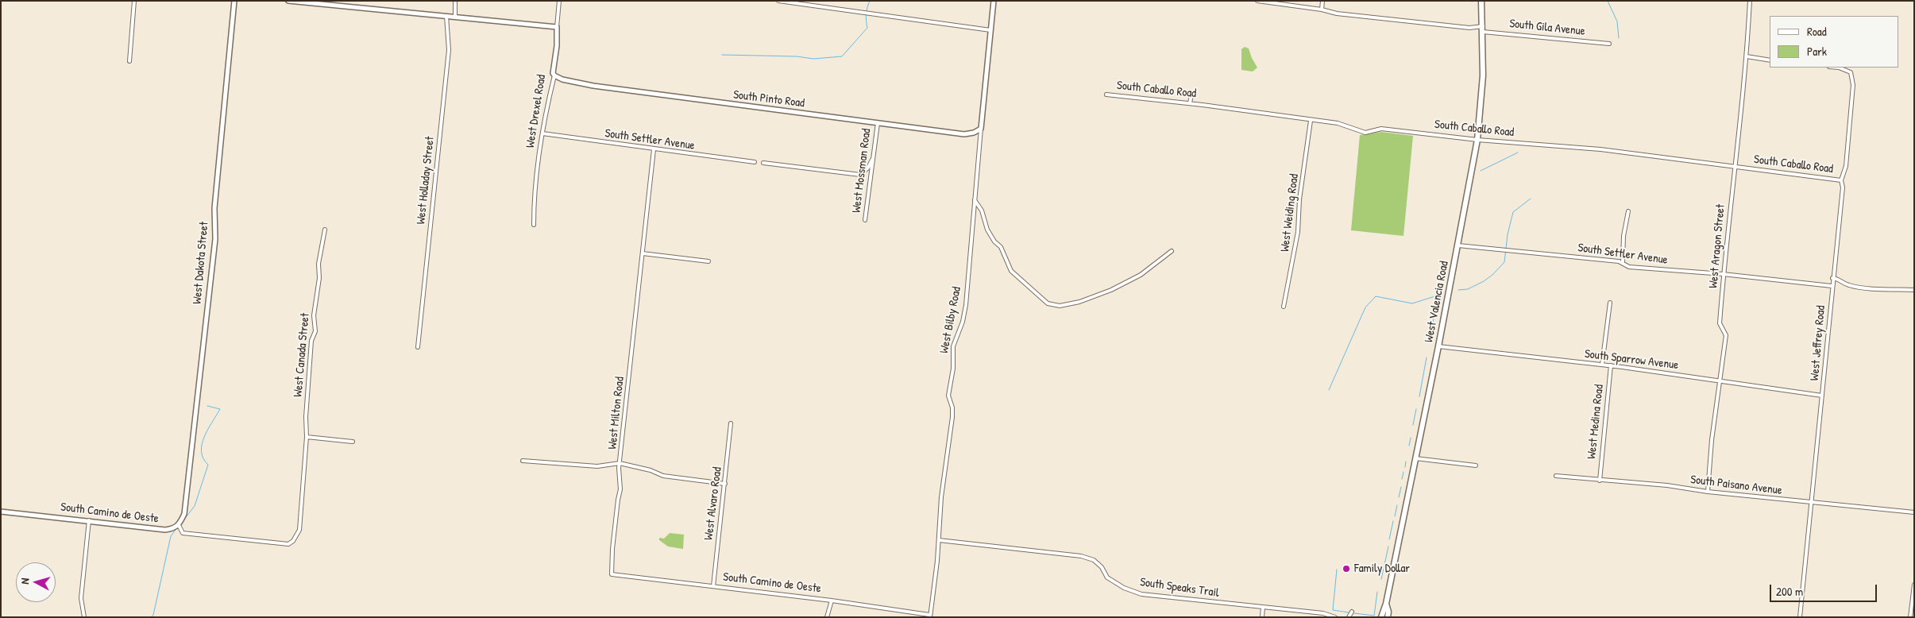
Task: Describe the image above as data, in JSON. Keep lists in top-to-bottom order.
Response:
{
  "streets": {
    "main road": ["West Valencia Road"],
    "street": [
      "South Gila Avenue",
      "South Caballo Road",
      "South Pinto Road",
      "West Drexel Road",
      "South Settler Avenue",
      "West Mossman Road",
      "West Holladay Street",
      "West Weiding Road",
      "West Aragon Street",
      "West Dakota Street",
      "West Bilby Road",
      "West Jeffrey Road",
      "West Canada Street",
      "South Sparrow Avenue",
      "West Milton Road",
      "West Medina Road",
      "South Paisano Avenue",
      "West Alvaro Road",
      "South Camino de Oeste",
      "South Speaks Trail"
    ]
  },
  "crossings": [
    ["South Gila Avenue", "West Valencia Road"],
    ["South Caballo Road", "West Weiding Road"],
    ["South Caballo Road", "West Aragon Street"],
    ["South Caballo Road", "West Valencia Road"],
    ["South Caballo Road", "West Jeffrey Road"],
    ["South Pinto Road", "West Drexel Road"],
    ["South Pinto Road", "West Mossman Road"],
    ["South Pinto Road", "West Bilby Road"],
    ["West Drexel Road", "South Settler Avenue"],
    ["South Settler Avenue", "West Aragon Street"],
    ["South Settler Avenue", "West Valencia Road"],
    ["South Settler Avenue", "West Jeffrey Road"],
    ["South Settler Avenue", "West Milton Road"],
    ["West Aragon Street", "South Sparrow Avenue"],
    ["West Aragon Street", "South Paisano Avenue"],
    ["West Dakota Street", "South Camino de Oeste"],
    ["West Valencia Road", "South Sparrow Avenue"],
    ["West Bilby Road", "South Camino de Oeste"],
    ["West Bilby Road", "South Speaks Trail"],
    ["West Jeffrey Road", "South Sparrow Avenue"],
    ["West Jeffrey Road", "South Paisano Avenue"],
    ["South Sparrow Avenue", "West Medina Road"],
    ["West Milton Road", "South Camino de Oeste"],
    ["West Medina Road", "South Paisano Avenue"],
    ["West Alvaro Road", "South Camino de Oeste"]
  ],
  "places": ["Family Dollar"],
  "legend": ["Road", "Park"],
  "scale_bar": "200 m",
  "north": "left"
}
